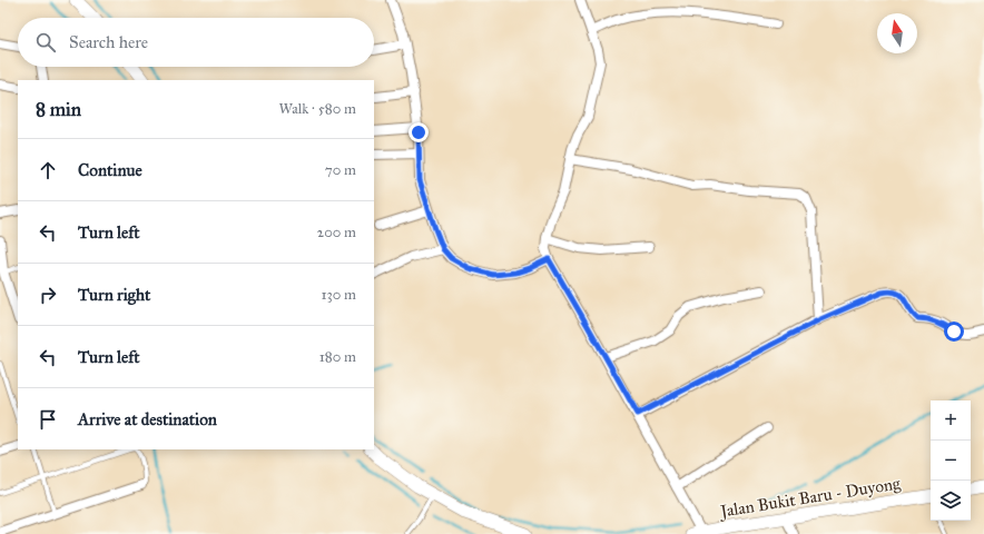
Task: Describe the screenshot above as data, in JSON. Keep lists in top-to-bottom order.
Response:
{
  "streets": {
    "main road": ["Jalan Bukit Baru - Duyong"]
  },
  "north": "top",
  "page": {
    "search": "Search here",
    "heading": ["8 min", "Walk · 580 m"],
    "list": [
      ["Continue", "70 m"],
      ["Turn left", "200 m"],
      ["Turn right", "130 m"],
      ["Turn left", "180 m"],
      "Arrive at destination"
    ],
    "map_buttons": ["+", "−"]
  }
}
